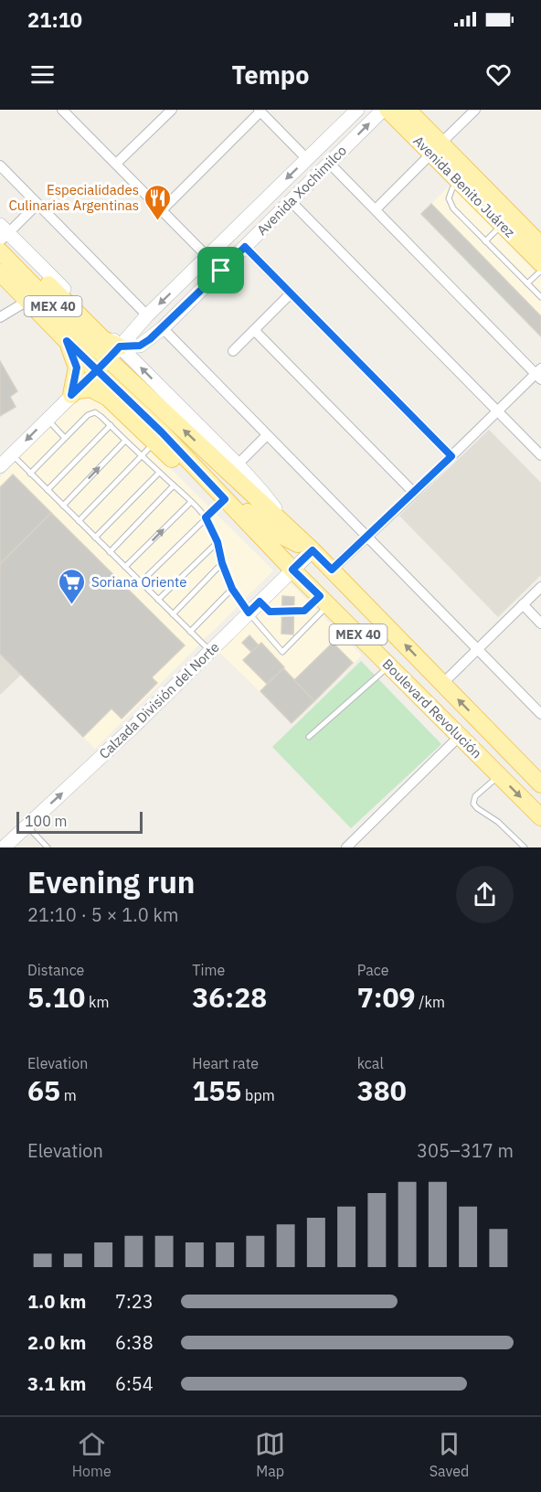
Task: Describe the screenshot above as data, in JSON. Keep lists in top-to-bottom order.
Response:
{
  "streets": {
    "main road": [
      "Avenida Benito Juárez",
      "Avenida Xochimilco",
      "MEX 40",
      "Calzada División del Norte",
      "Boulevard Revolución"
    ]
  },
  "crossings": [
    ["Avenida Xochimilco", "MEX 40"],
    ["MEX 40", "Calzada División del Norte"],
    ["Calzada División del Norte", "Boulevard Revolución"]
  ],
  "one_way": ["Calzada División del Norte"],
  "places": {
    "restaurant": ["Especialidades Culinarias Argentinas"],
    "supermarket": ["Soriana Oriente"]
  },
  "scale_bar": "100 m",
  "page": {
    "status": "21:10",
    "header": "Tempo",
    "scale": "100 m",
    "heading": ["Evening run", "21:10 · 5 × 1.0 km"],
    "stats": [
      ["Distance", "5.10 km"],
      ["Time", "36:28"],
      ["Pace", "7:09 /km"],
      ["Elevation", "65 m"],
      ["Heart rate", "155 bpm"],
      ["kcal", "380"]
    ],
    "chart": ["Elevation", "305–317 m"],
    "list": [
      {
        "name": "1.0 km",
        "note": "7:23"
      },
      {
        "name": "2.0 km",
        "note": "6:38"
      },
      {
        "name": "3.1 km",
        "note": "6:54"
      }
    ],
    "tabs": ["Home", "Map", "Saved"]
  }
}
